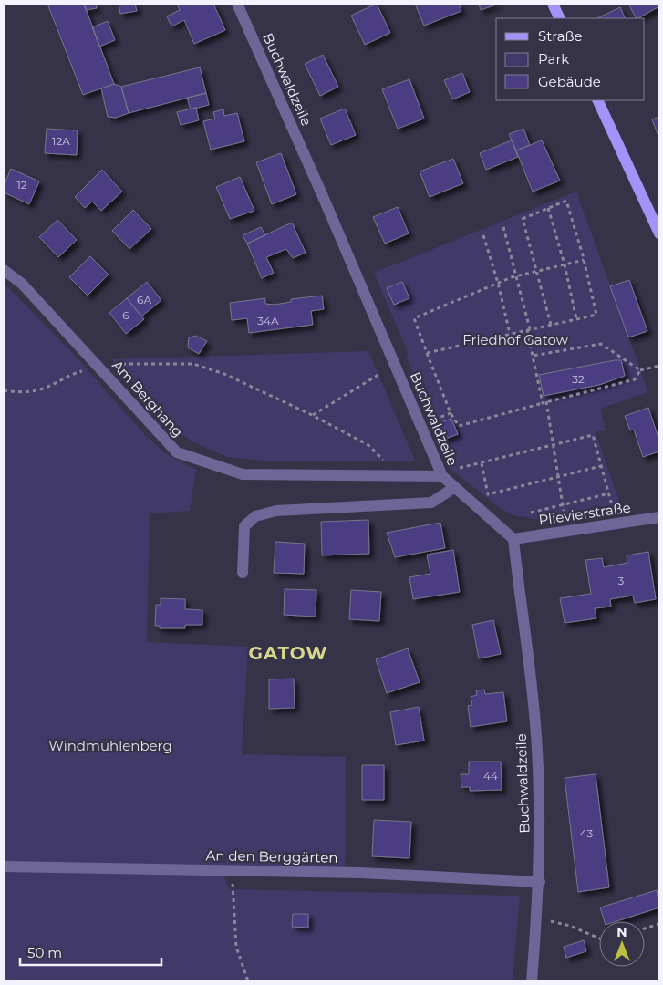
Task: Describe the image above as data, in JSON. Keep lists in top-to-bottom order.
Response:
{
  "streets": {
    "street": [
      "Buchwaldzeile",
      "Am Berghang",
      "Plievierstraße",
      "An den Berggärten"
    ]
  },
  "crossings": [
    ["Buchwaldzeile", "Am Berghang"],
    ["Buchwaldzeile", "Plievierstraße"],
    ["Buchwaldzeile", "An den Berggärten"]
  ],
  "districts": ["GATOW"],
  "parks": ["Friedhof Gatow", "Windmühlenberg"],
  "house_numbers": [
    "12A",
    "12",
    "6A",
    "6",
    "34A",
    "32",
    "3",
    "44",
    "43"
  ],
  "legend": ["Straße", "Park", "Gebäude"],
  "scale_bar": "50 m",
  "north": "top"
}
